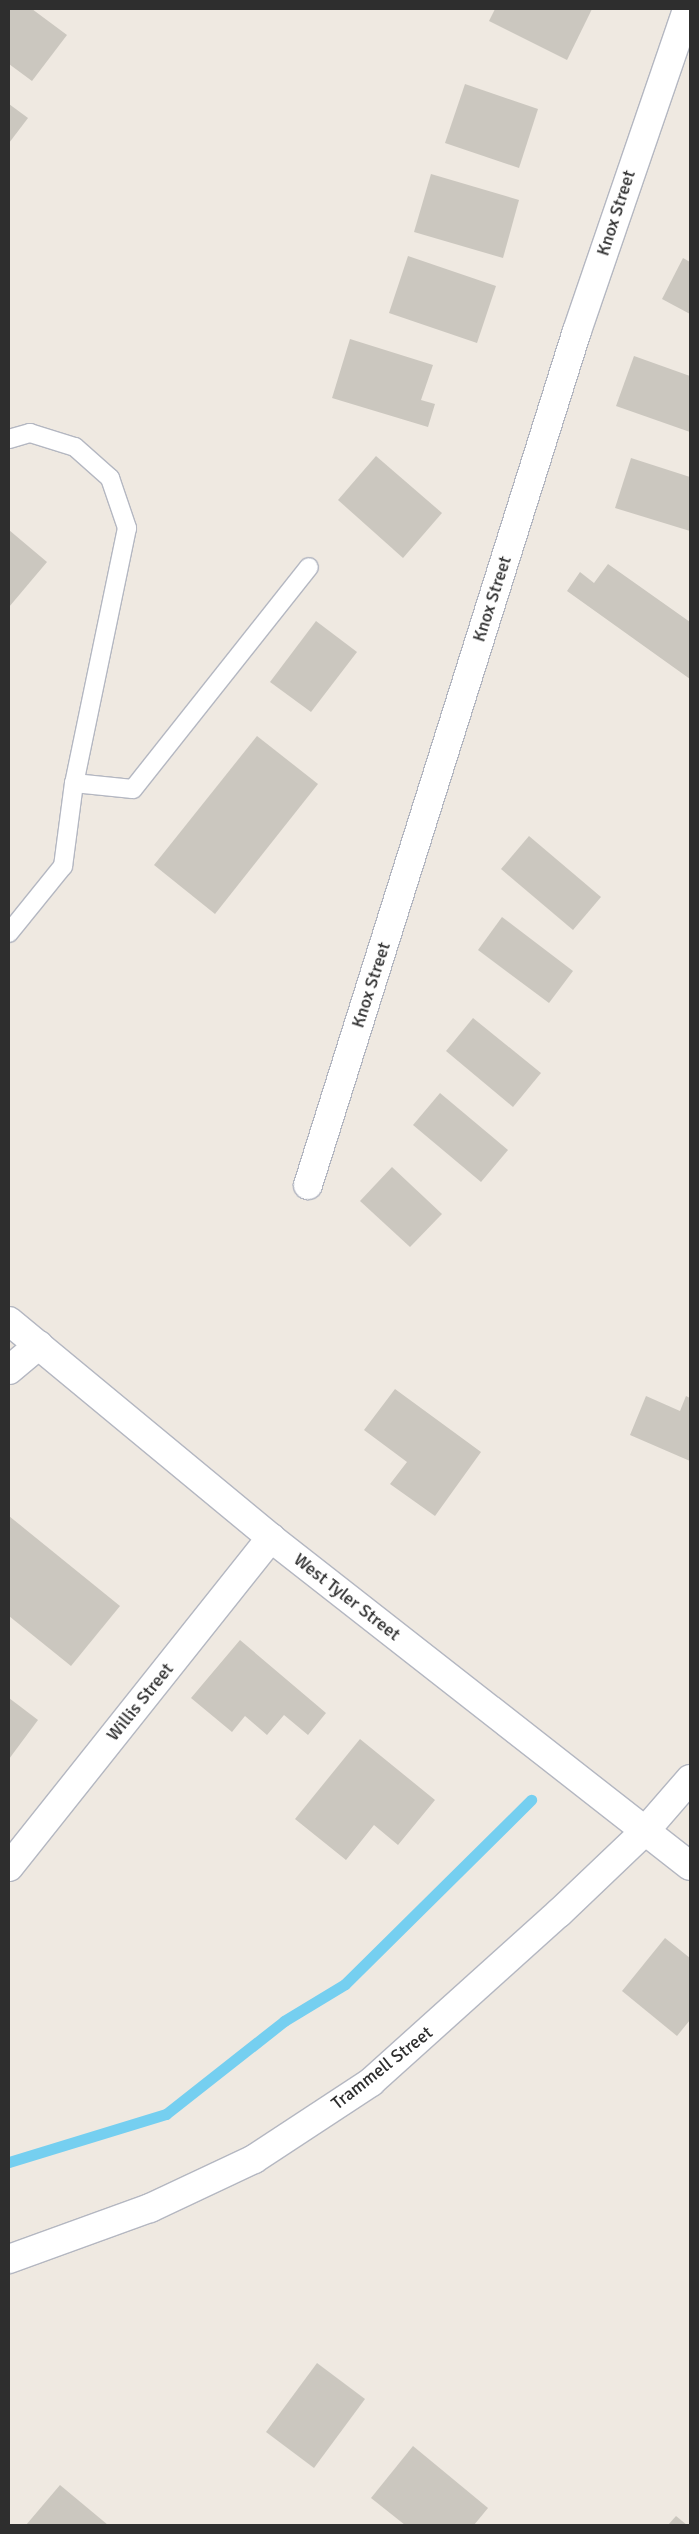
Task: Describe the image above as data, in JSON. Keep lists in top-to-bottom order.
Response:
{
  "streets": {
    "street": [
      "Knox Street",
      "West Tyler Street",
      "Willis Street",
      "Trammell Street"
    ]
  },
  "crossings": [
    ["West Tyler Street", "Willis Street"],
    ["West Tyler Street", "Trammell Street"]
  ]
}
